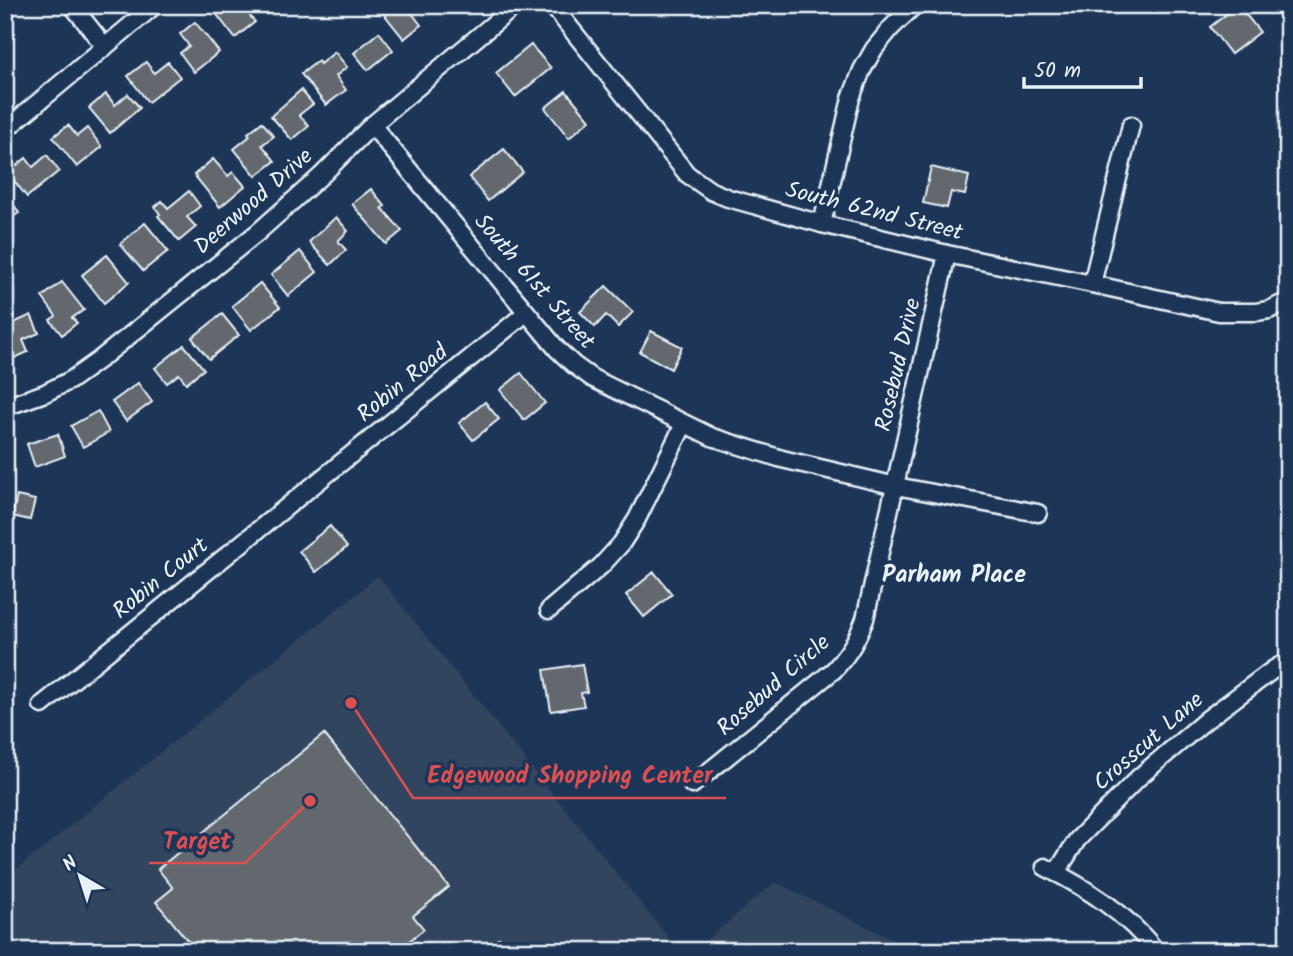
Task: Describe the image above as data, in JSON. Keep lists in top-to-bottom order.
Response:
{
  "streets": {
    "street": [
      "Deerwood Drive",
      "South 62nd Street",
      "South 61st Street",
      "Rosebud Drive",
      "Robin Road",
      "Robin Court",
      "Rosebud Circle",
      "Crosscut Lane"
    ]
  },
  "crossings": [
    ["Deerwood Drive", "South 61st Street"],
    ["South 62nd Street", "Rosebud Drive"],
    ["South 61st Street", "Rosebud Drive"],
    ["South 61st Street", "Robin Road"],
    ["South 61st Street", "Rosebud Circle"],
    ["Rosebud Drive", "Rosebud Circle"],
    ["Robin Road", "Robin Court"]
  ],
  "districts": ["Parham Place"],
  "places": ["Edgewood Shopping Center", "Target"],
  "scale_bar": "50 m",
  "north": "top left"
}
